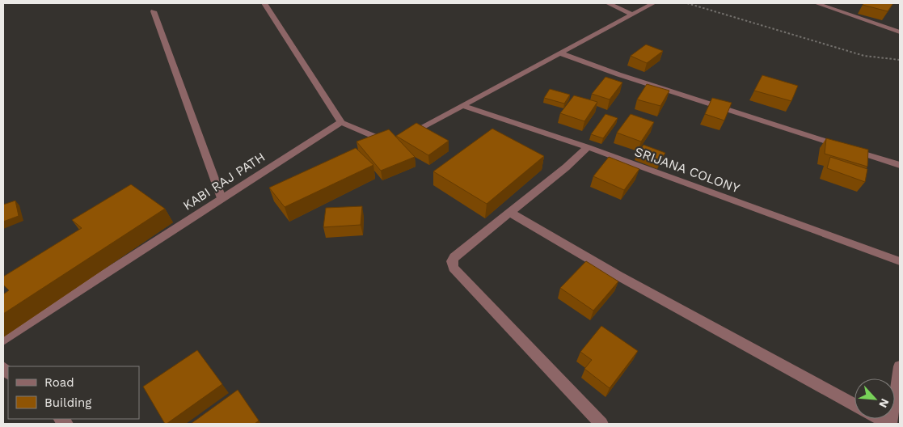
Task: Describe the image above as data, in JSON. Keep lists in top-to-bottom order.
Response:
{
  "streets": {
    "street": ["SRIJANA COLONY", "KABI RAJ PATH"]
  },
  "legend": ["Road", "Building"],
  "north": "bottom right"
}
